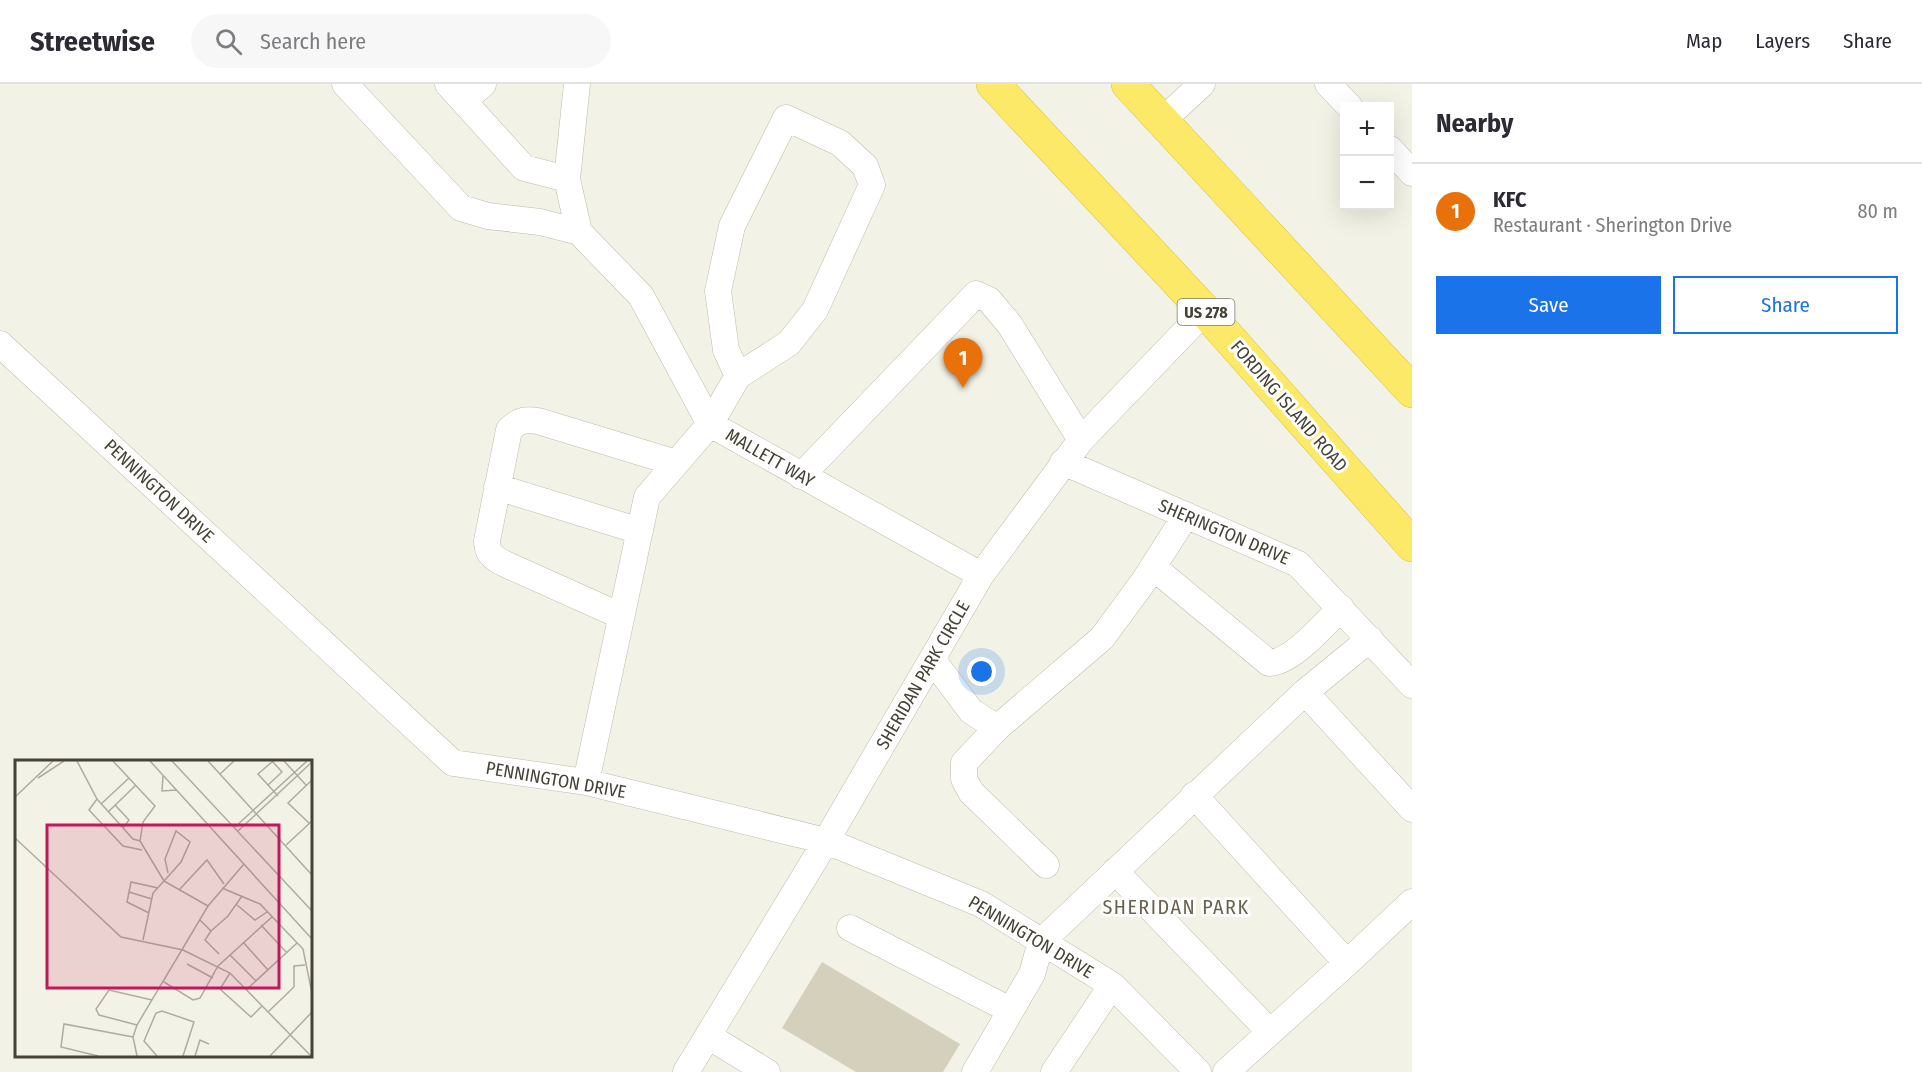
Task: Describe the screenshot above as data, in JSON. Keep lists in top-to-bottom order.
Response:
{
  "streets": {
    "highway": ["US 278", "FORDING ISLAND ROAD"],
    "street": [
      "MALLETT WAY",
      "PENNINGTON DRIVE",
      "SHERINGTON DRIVE",
      "SHERIDAN PARK CIRCLE"
    ]
  },
  "crossings": [
    ["FORDING ISLAND ROAD", "SHERIDAN PARK CIRCLE"],
    ["MALLETT WAY", "PENNINGTON DRIVE"],
    ["MALLETT WAY", "SHERIDAN PARK CIRCLE"],
    ["PENNINGTON DRIVE", "SHERIDAN PARK CIRCLE"],
    ["SHERINGTON DRIVE", "SHERIDAN PARK CIRCLE"]
  ],
  "districts": ["SHERIDAN PARK"],
  "page": {
    "header": "Streetwise",
    "search": "Search here",
    "nav": ["Map", "Layers", "Share"],
    "heading": "Nearby",
    "map_buttons": ["+", "−"],
    "list": [
      {
        "mark": "1",
        "name": "KFC",
        "note": "Restaurant · Sherington Drive",
        "value": "80 m"
      }
    ],
    "buttons": ["Save", "Share"],
    "pins": "1"
  }
}
